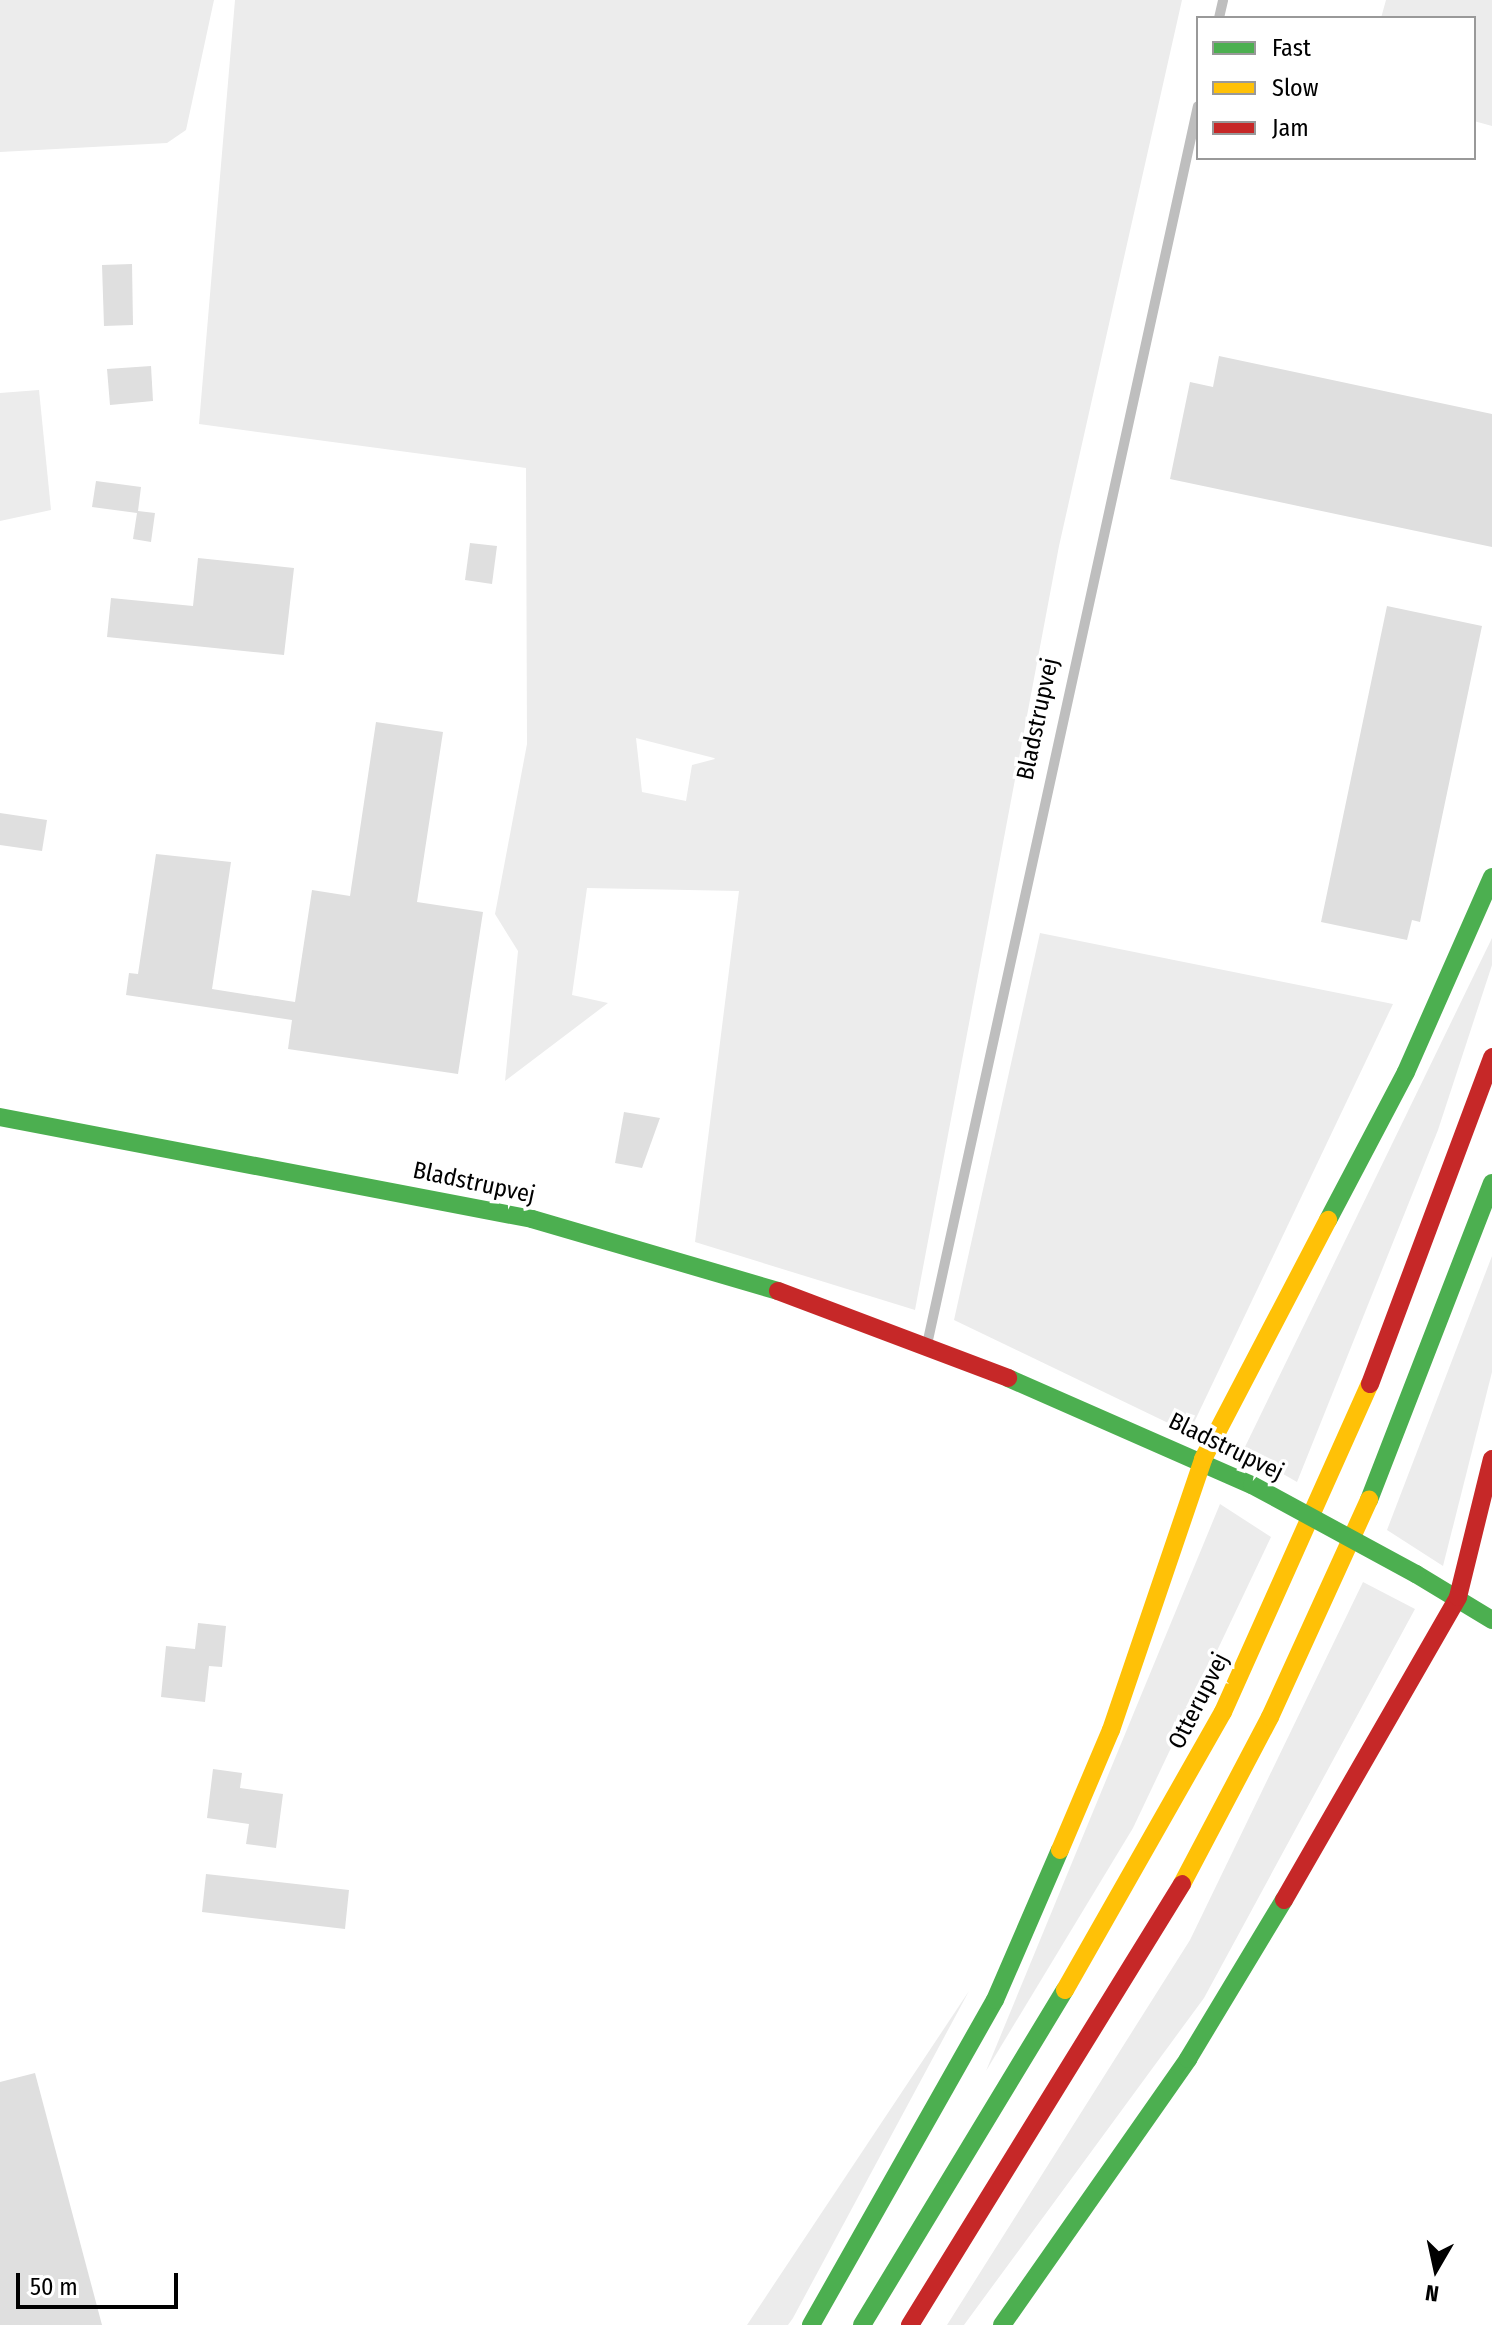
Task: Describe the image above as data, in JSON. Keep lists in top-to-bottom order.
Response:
{
  "streets": {
    "main road": ["Bladstrupvej", "Otterupvej"]
  },
  "legend": ["Fast", "Slow", "Jam"],
  "scale_bar": "50 m",
  "north": "bottom"
}
